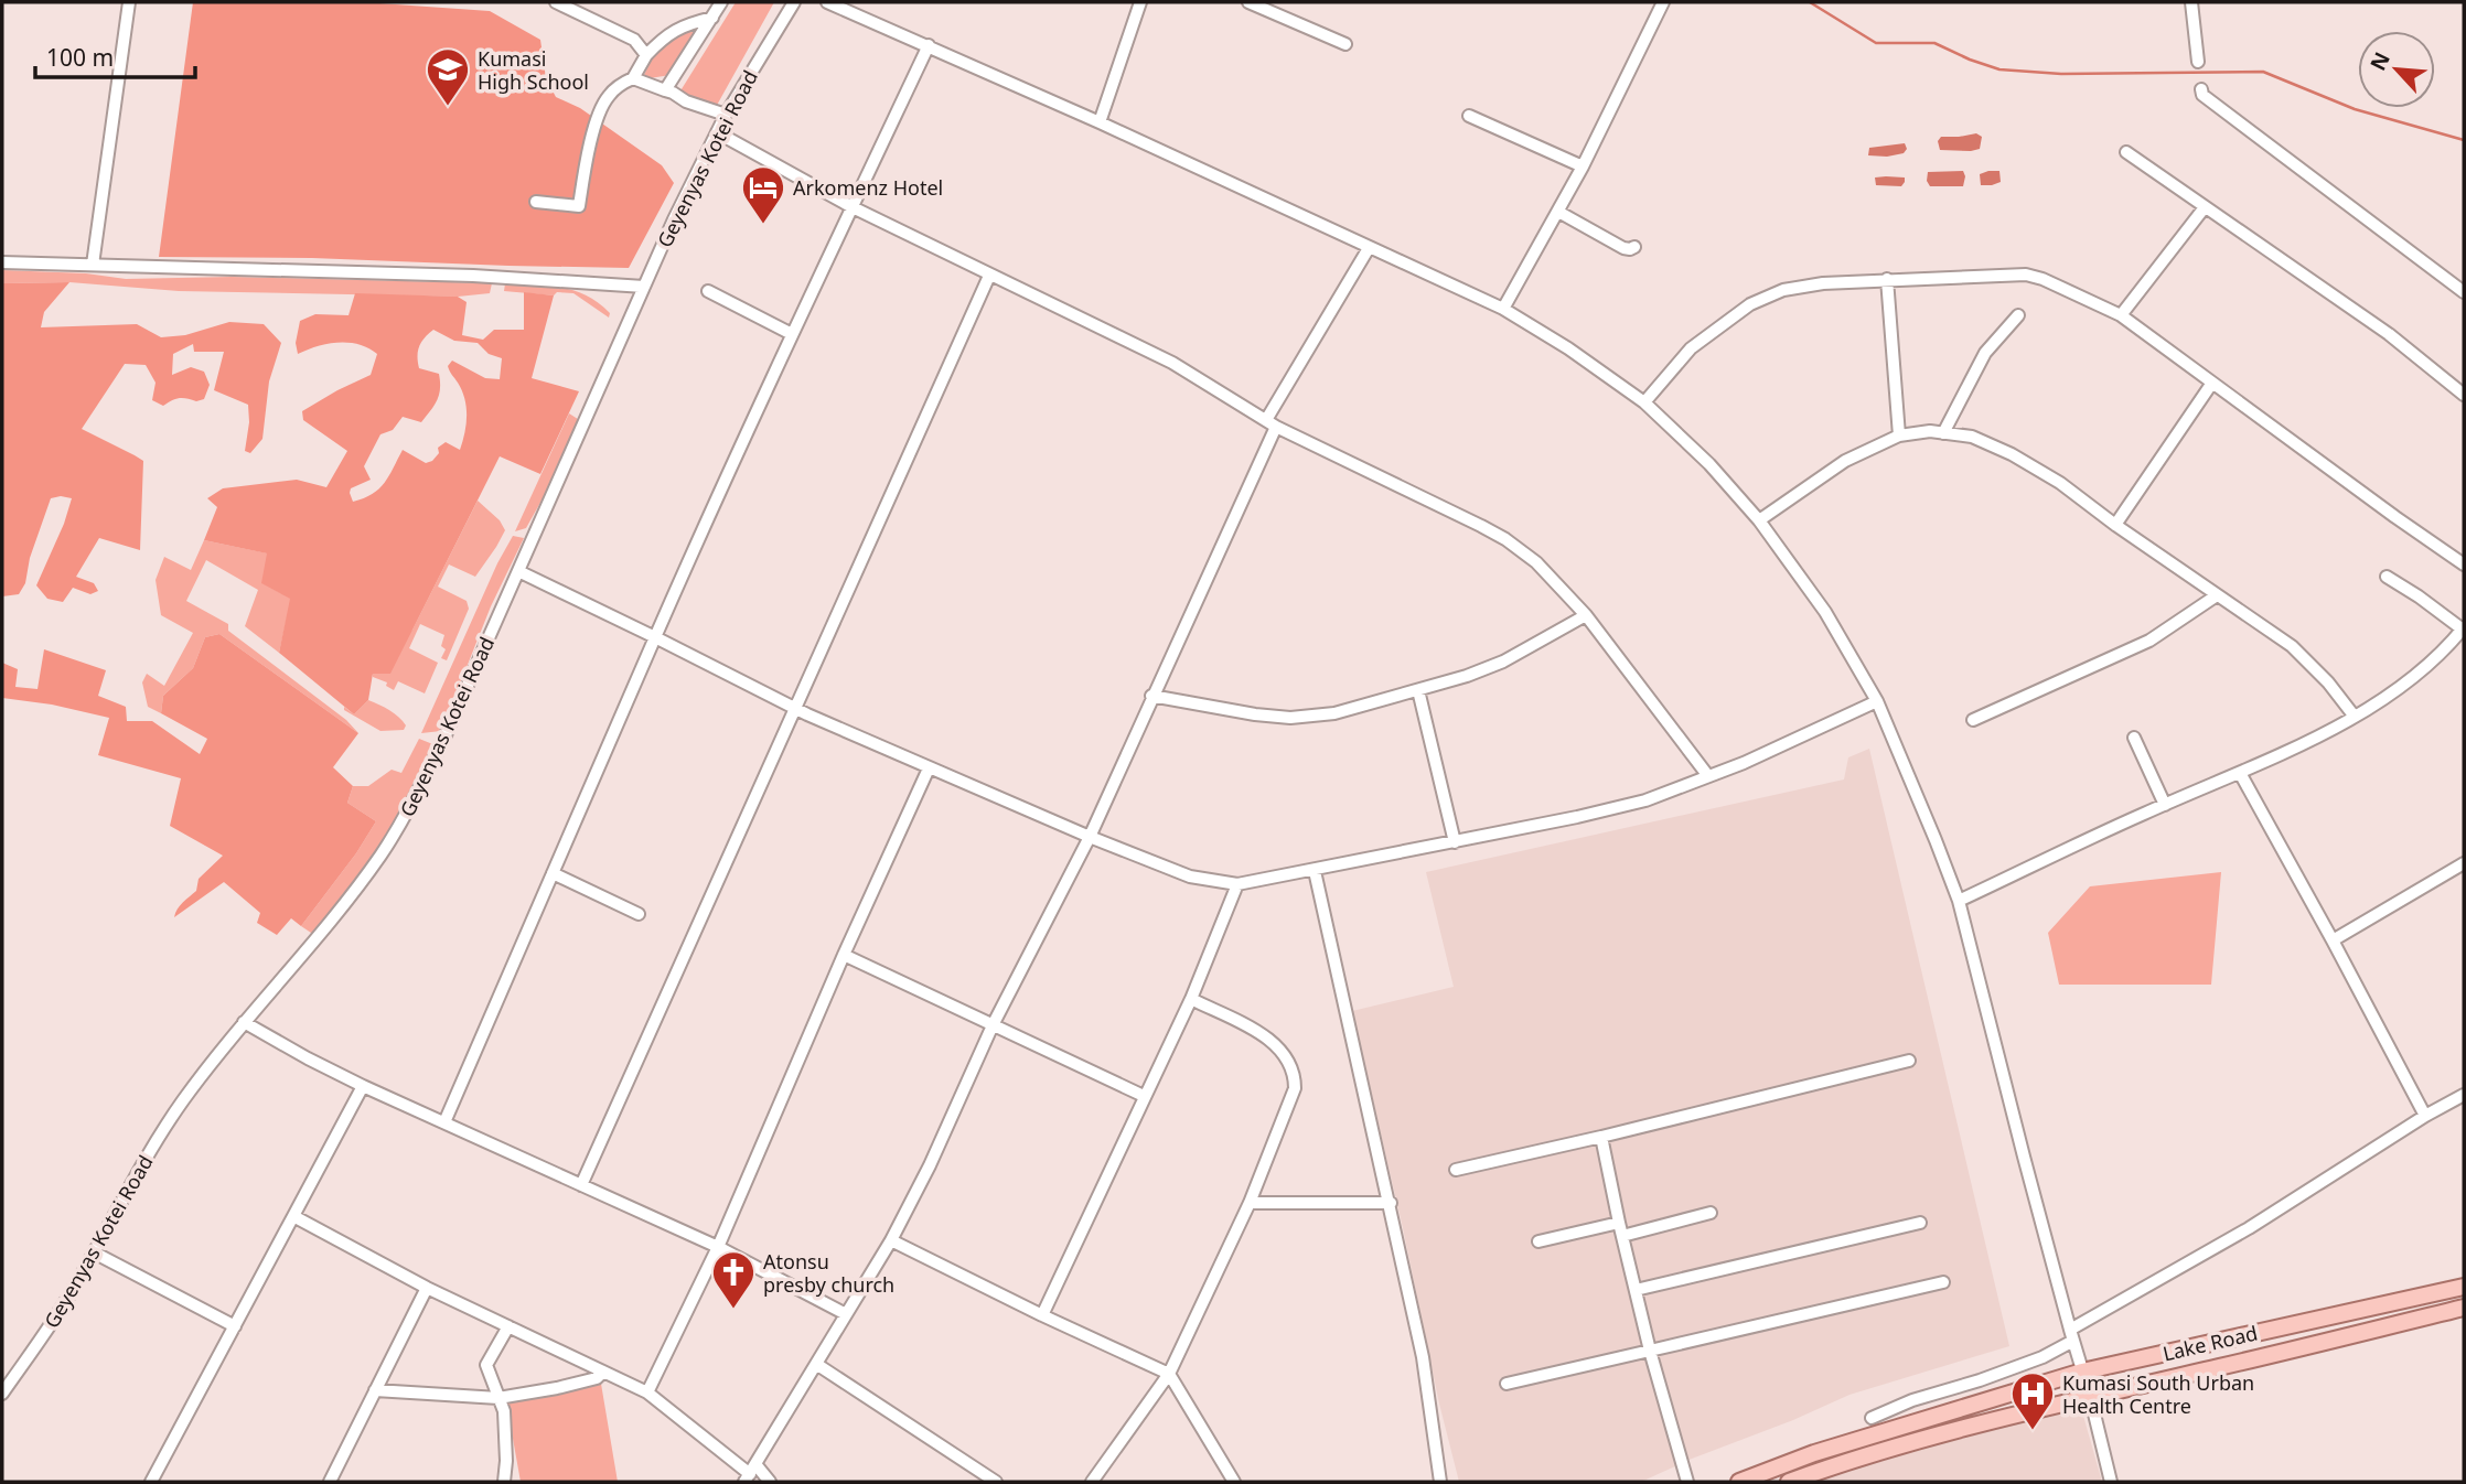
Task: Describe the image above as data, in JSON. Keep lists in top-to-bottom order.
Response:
{
  "streets": {
    "main road": ["Lake Road"],
    "street": ["Geyenyas Kotei Road"]
  },
  "places": {
    "school or university": ["Kumasi High School"],
    "hotel": ["Arkomenz Hotel"],
    "church": ["Atonsu presby church"],
    "hospital": ["Kumasi South Urban Health Centre"]
  },
  "scale_bar": "100 m",
  "north": "top left"
}
